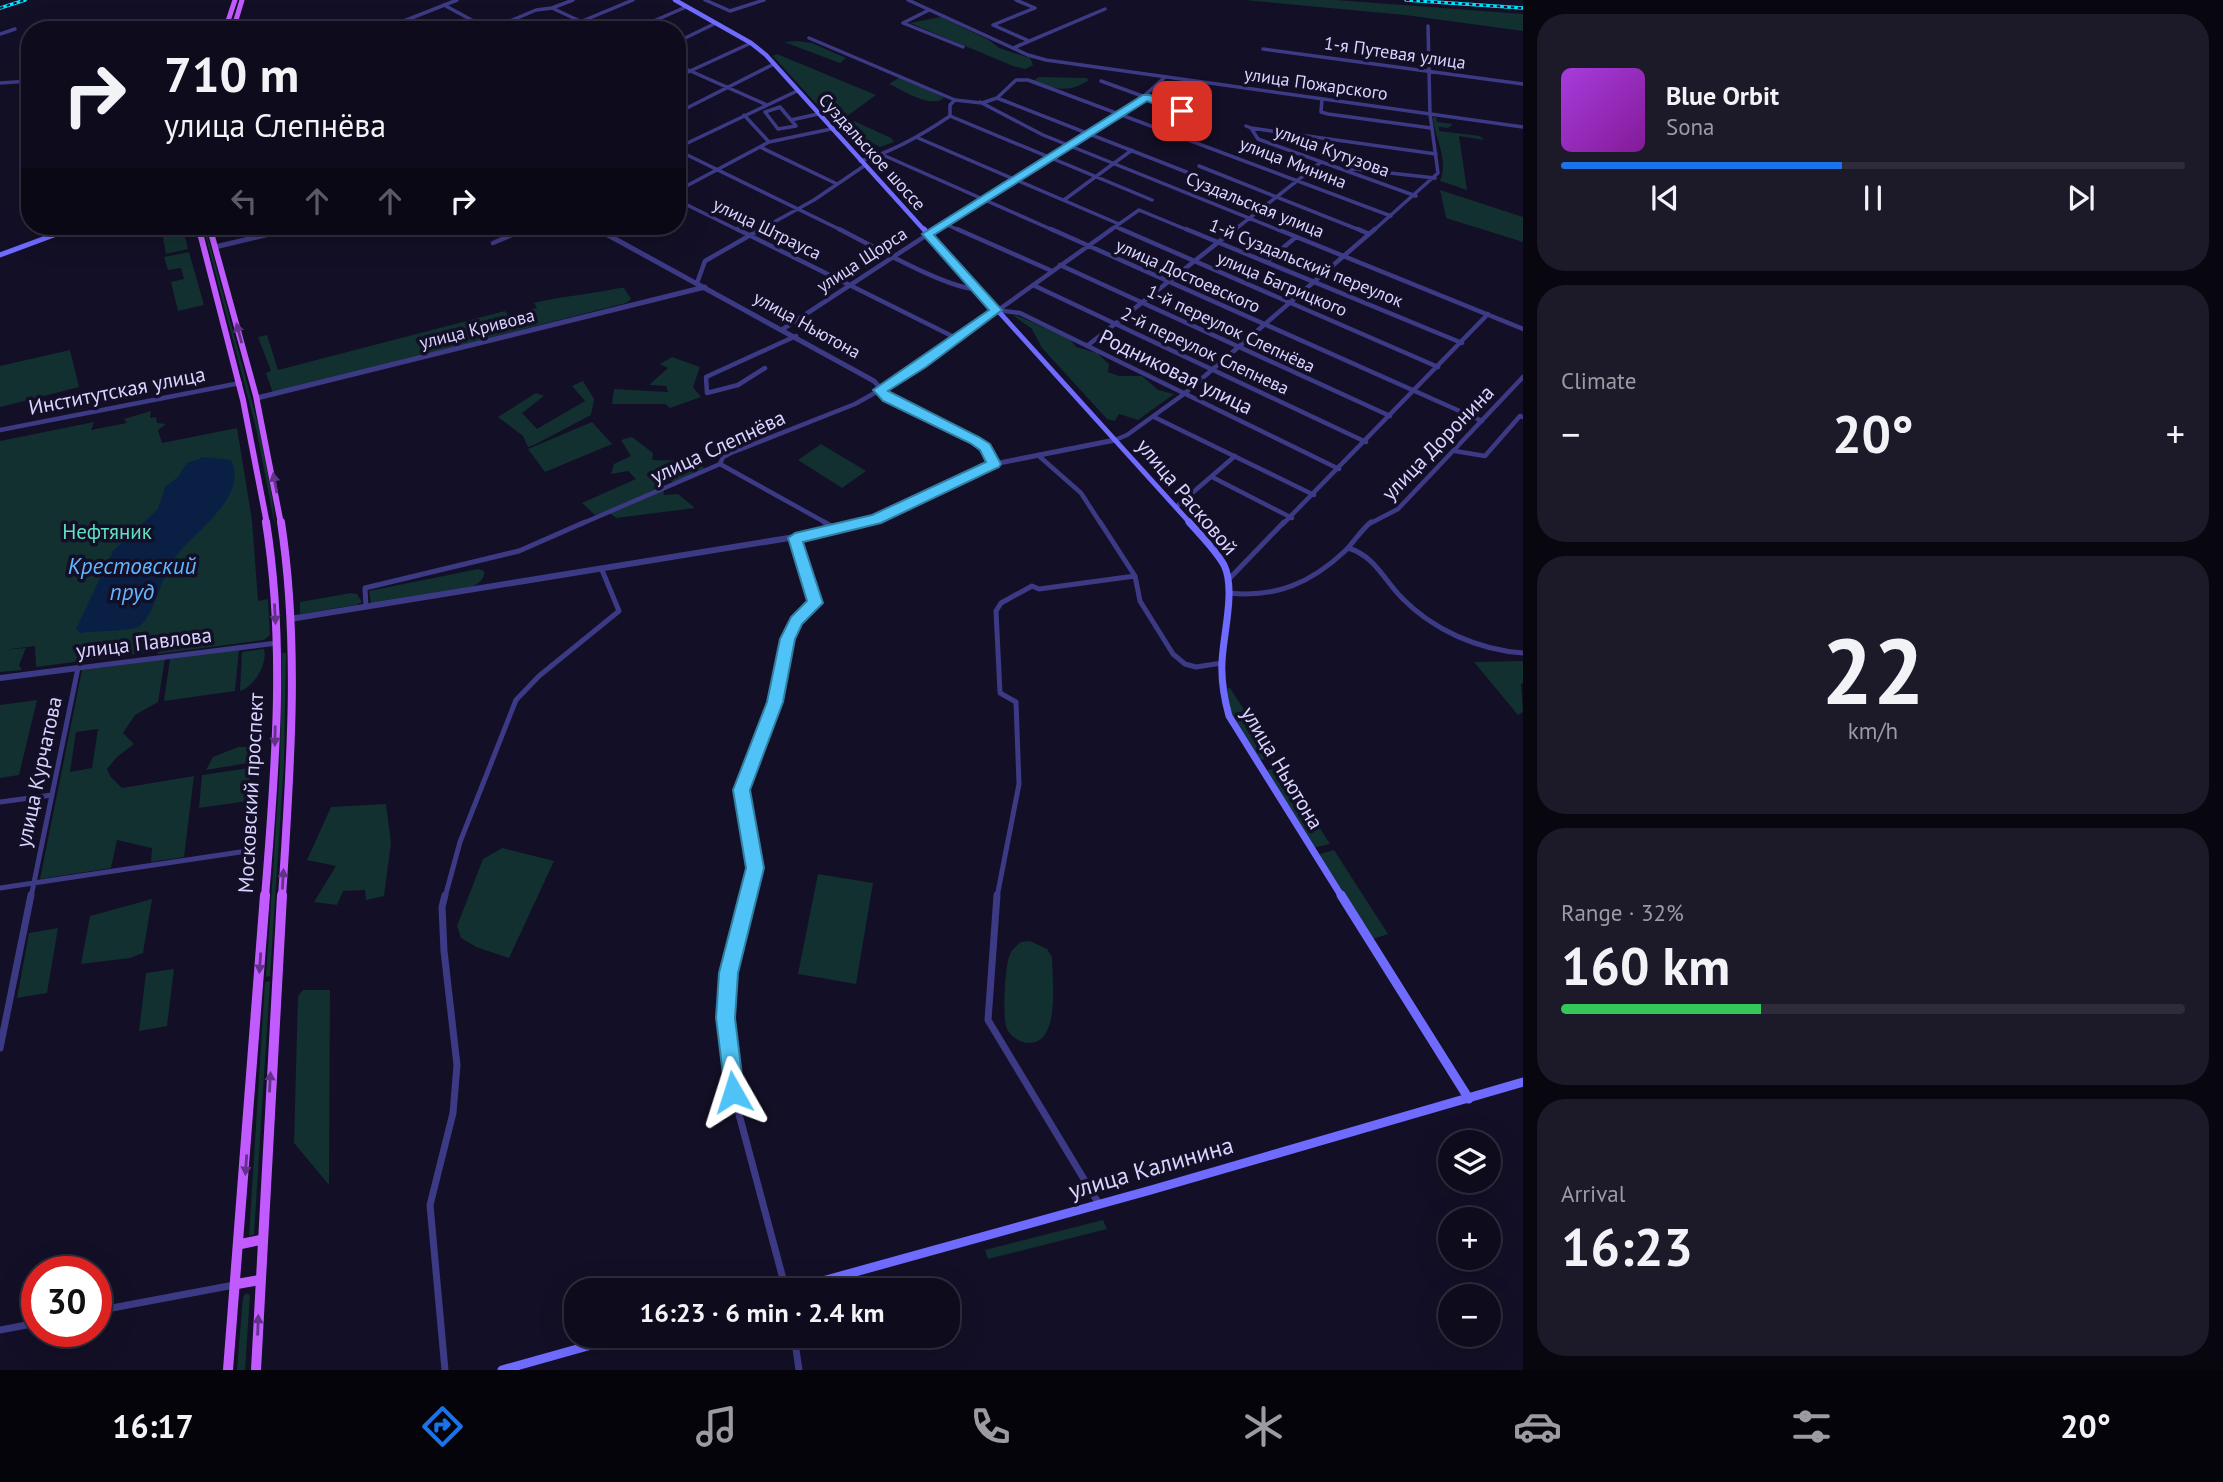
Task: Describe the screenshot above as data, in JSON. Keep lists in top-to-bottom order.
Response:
{
  "streets": {
    "main road": [
      "Суздальское шоссе",
      "улица Ньютона",
      "улица Расковой",
      "Московский проспект",
      "улица Калинина"
    ],
    "street": [
      "1-я Путевая улица",
      "улица Пожарского",
      "улица Кутузова",
      "улица Минина",
      "Суздальская улица",
      "улица Штрауса",
      "улица Щорса",
      "1-й Суздальский переулок",
      "улица Достоевского",
      "улица Багрицкого",
      "улица Кривова",
      "1-й переулок Слепнёва",
      "2-й переулок Слепнева",
      "Родниковая улица",
      "Институтская улица",
      "улица Доронина",
      "улица Слепнёва",
      "улица Павлова",
      "улица Курчатова"
    ]
  },
  "crossings": [
    ["улица Пожарского", "улица Щорса"],
    ["Суздальское шоссе", "улица Щорса"],
    ["Суздальское шоссе", "Родниковая улица"],
    ["Суздальское шоссе", "улица Слепнёва"],
    ["Суздальское шоссе", "улица Расковой"],
    ["улица Минина", "улица Щорса"],
    ["Суздальская улица", "улица Щорса"],
    ["улица Штрауса", "улица Щорса"],
    ["улица Штрауса", "улица Слепнёва"],
    ["улица Щорса", "улица Достоевского"],
    ["улица Щорса", "улица Багрицкого"],
    ["улица Щорса", "улица Ньютона"],
    ["1-й Суздальский переулок", "улица Слепнёва"],
    ["улица Достоевского", "улица Доронина"],
    ["улица Достоевского", "улица Слепнёва"],
    ["улица Багрицкого", "улица Слепнёва"],
    ["улица Ньютона", "улица Кривова"],
    ["улица Ньютона", "улица Слепнёва"],
    ["улица Ньютона", "улица Расковой"],
    ["улица Ньютона", "улица Калинина"],
    ["улица Кривова", "Московский проспект"],
    ["1-й переулок Слепнёва", "улица Слепнёва"],
    ["2-й переулок Слепнева", "улица Слепнёва"],
    ["Родниковая улица", "улица Слепнёва"],
    ["Институтская улица", "Московский проспект"],
    ["улица Доронина", "улица Расковой"],
    ["улица Павлова", "улица Курчатова"],
    ["улица Павлова", "Московский проспект"]
  ],
  "water": ["Крестовский пруд"],
  "parks": ["Нефтяник"],
  "page": {
    "turn": ["710 m", "улица Слепнёва"],
    "song": ["Blue Orbit", "Sona"],
    "tile": [
      "Climate",
      ["22", "km/h"],
      ["Range · 32%", "160 km"],
      ["Arrival", "16:23"]
    ],
    "heat": ["−", "20°", "+"],
    "map_buttons": ["+", "−"],
    "limit": "30",
    "trip": "16:23 · 6 min · 2.4 km",
    "tabs": ["16:17", "20°"]
  }
}
